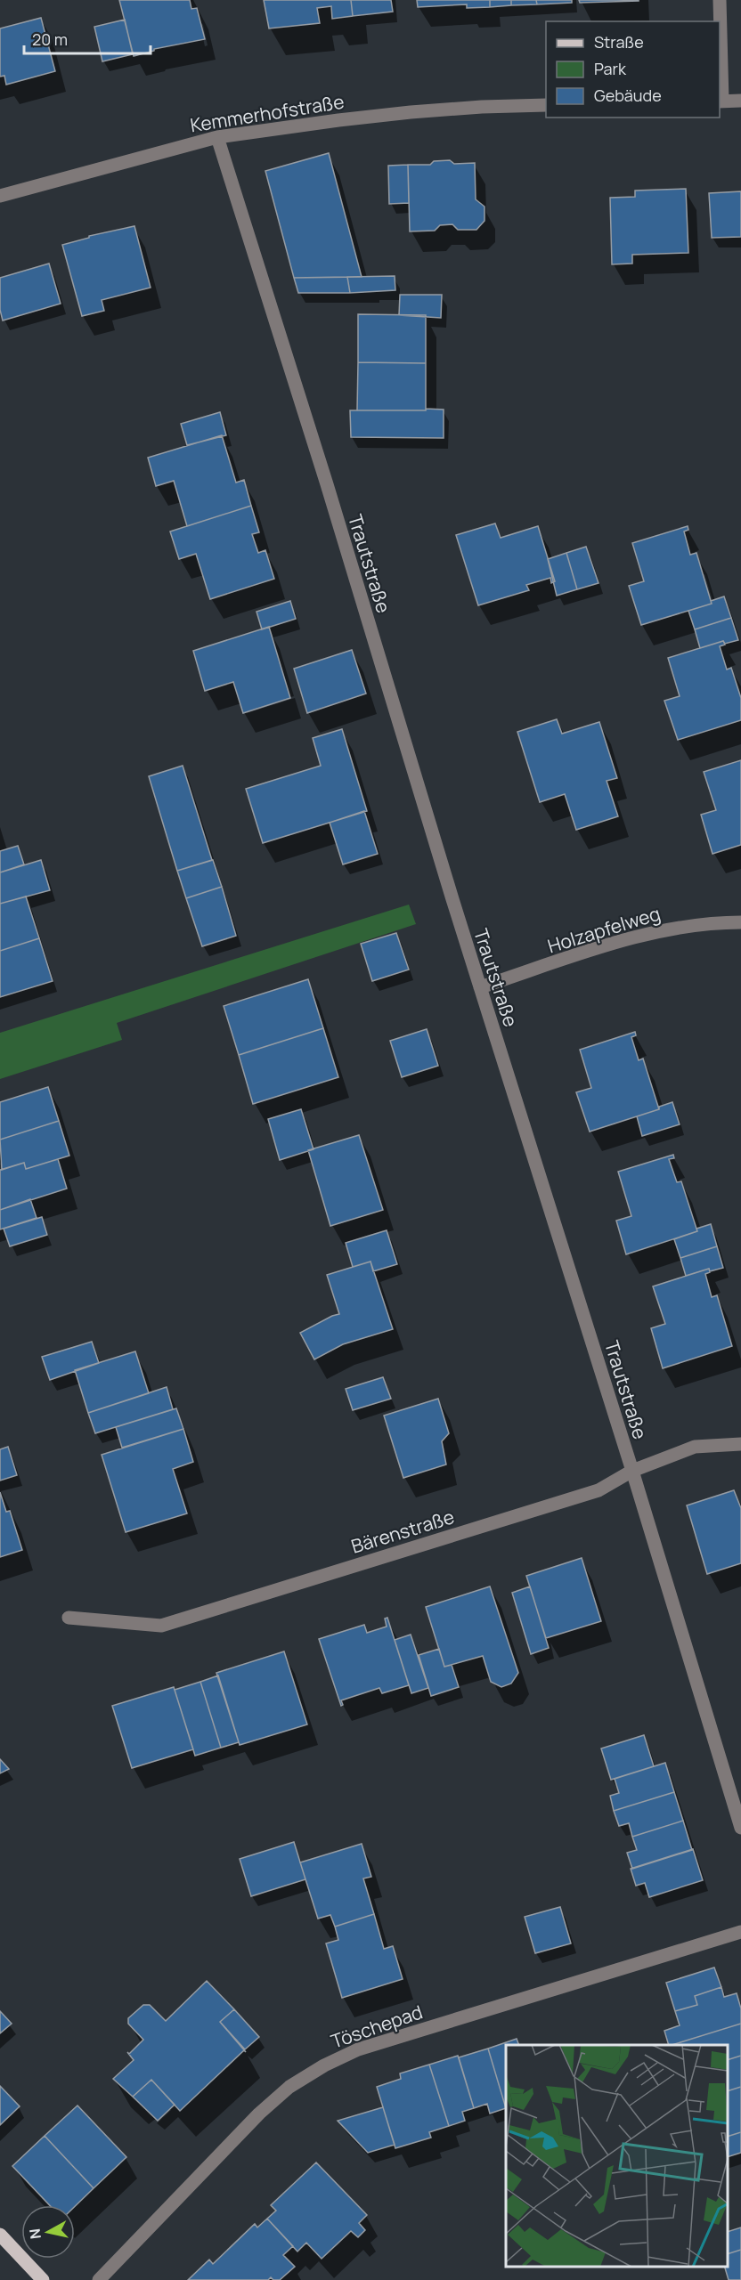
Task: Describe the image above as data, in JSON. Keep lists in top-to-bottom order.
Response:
{
  "streets": {
    "street": [
      "Kemmerhofstraße",
      "Trautstraße",
      "Holzapfelweg",
      "Bärenstraße",
      "Töschepad"
    ]
  },
  "crossings": [
    ["Kemmerhofstraße", "Trautstraße"],
    ["Trautstraße", "Holzapfelweg"],
    ["Trautstraße", "Bärenstraße"]
  ],
  "legend": ["Straße", "Park", "Gebäude"],
  "scale_bar": "20 m",
  "north": "left"
}
